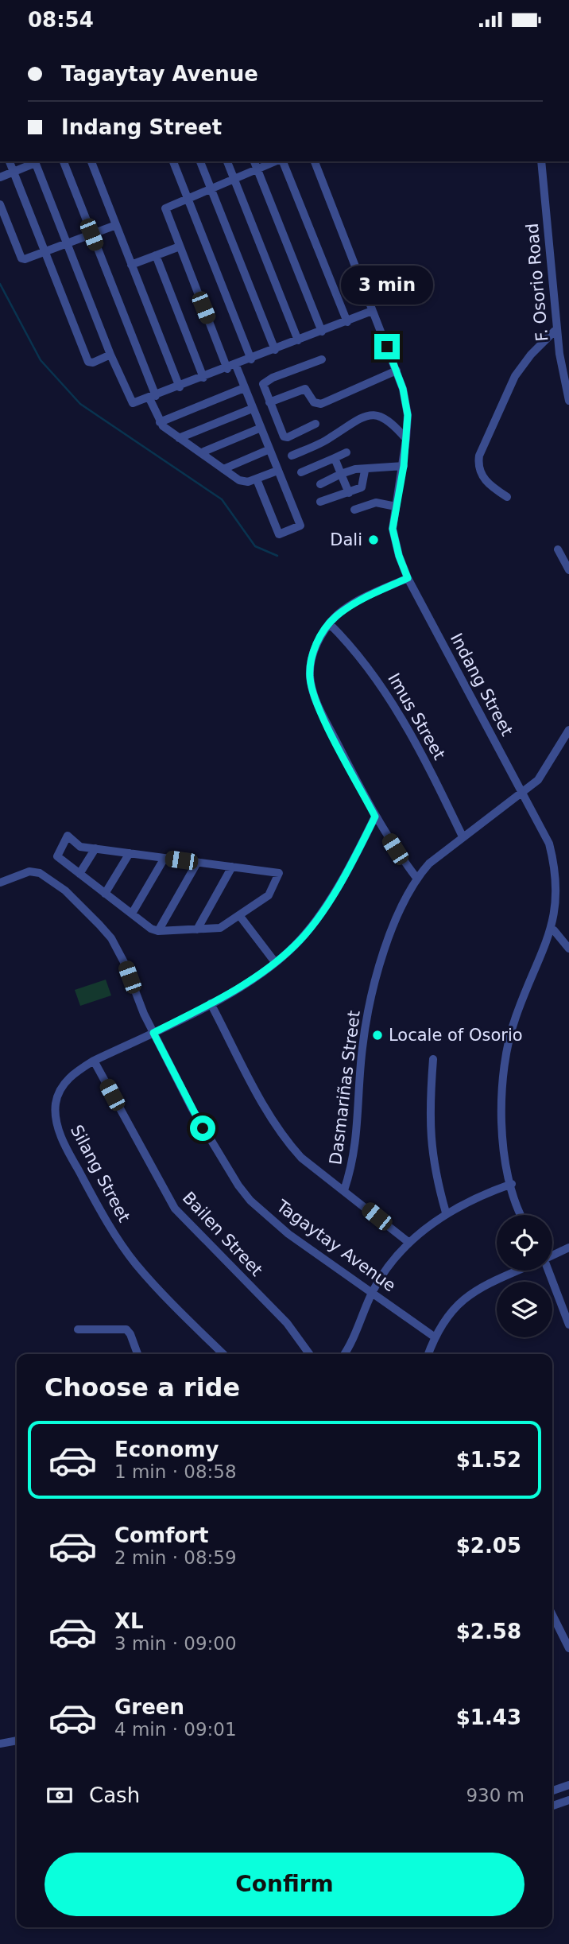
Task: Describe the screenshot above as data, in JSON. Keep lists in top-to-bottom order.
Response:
{
  "streets": {
    "street": [
      "F. Osorio Road",
      "Indang Street",
      "Imus Street",
      "Dasmariñas Street",
      "Silang Street",
      "Bailen Street",
      "Tagaytay Avenue"
    ]
  },
  "crossings": [
    ["Indang Street", "Dasmariñas Street"],
    ["Imus Street", "Dasmariñas Street"],
    ["Silang Street", "Bailen Street"],
    ["Silang Street", "Tagaytay Avenue"]
  ],
  "places": ["Dali", "Locale of Osorio"],
  "page": {
    "status": "08:54",
    "banner": ["Tagaytay Avenue", "Indang Street"],
    "bubble": "3 min",
    "heading": "Choose a ride",
    "list": [
      {
        "name": "Economy",
        "note": "1 min · 08:58",
        "value": "$1.52"
      },
      {
        "name": "Comfort",
        "note": "2 min · 08:59",
        "value": "$2.05"
      },
      {
        "name": "XL",
        "note": "3 min · 09:00",
        "value": "$2.58"
      },
      {
        "name": "Green",
        "note": "4 min · 09:01",
        "value": "$1.43"
      }
    ],
    "pay": ["Cash", "930 m"],
    "buttons": "Confirm"
  }
}
